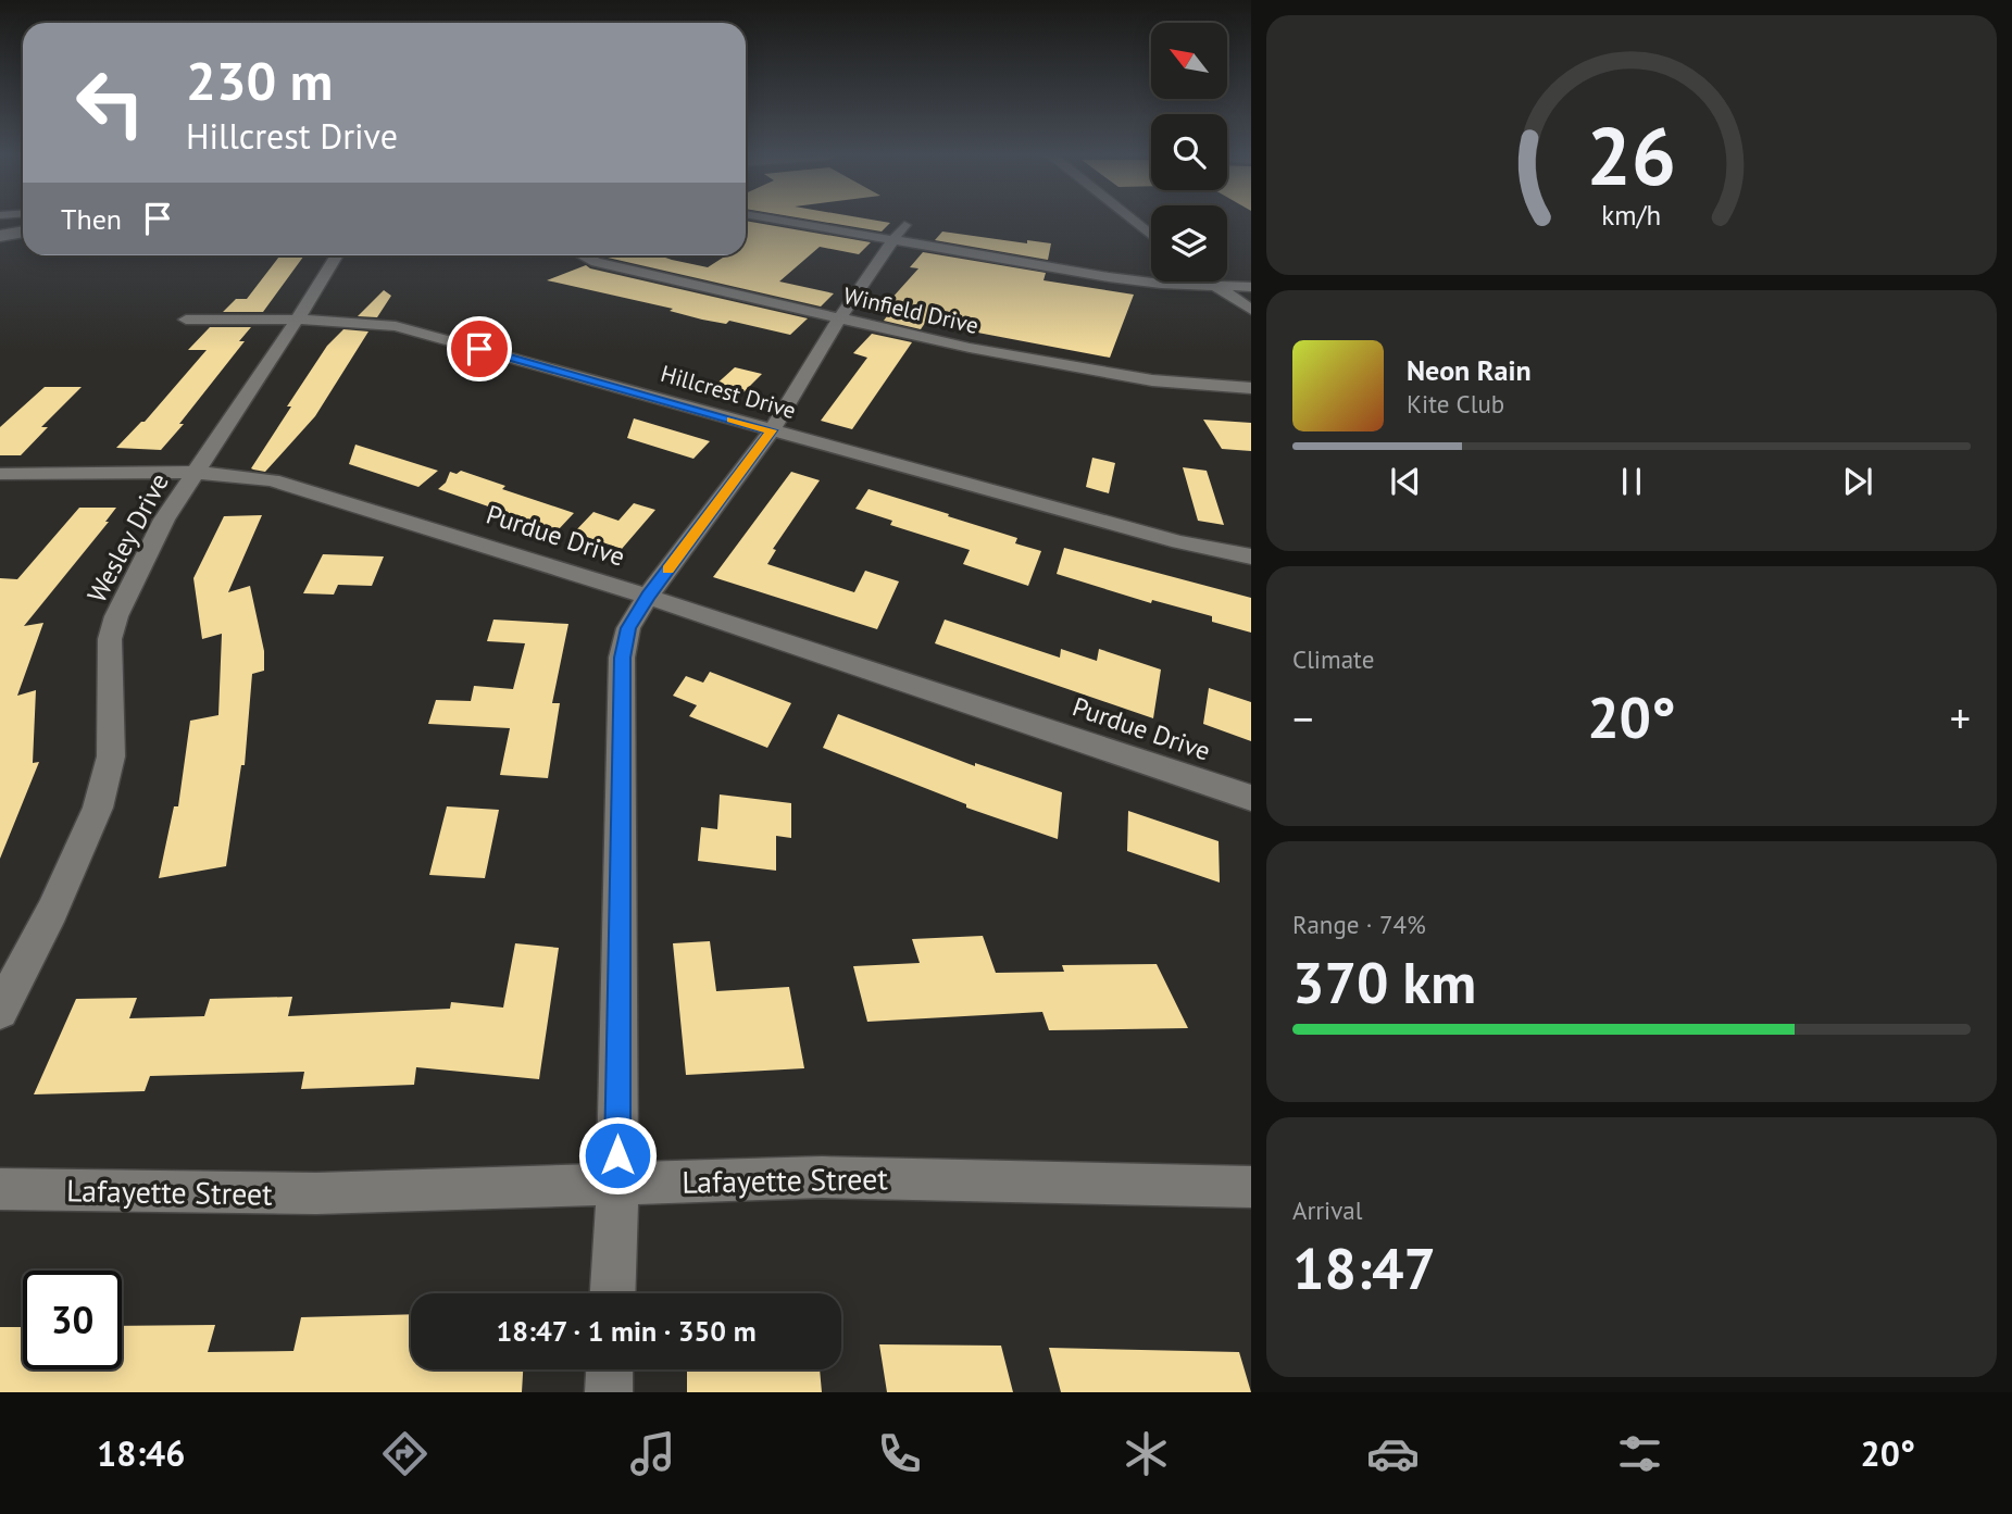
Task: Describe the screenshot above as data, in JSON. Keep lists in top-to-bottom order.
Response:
{
  "streets": {
    "street": [
      "Winfield Drive",
      "Hillcrest Drive",
      "Purdue Drive",
      "Wesley Drive",
      "Lafayette Street"
    ]
  },
  "crossings": [
    ["Hillcrest Drive", "Wesley Drive"],
    ["Purdue Drive", "Wesley Drive"]
  ],
  "north": "top left",
  "page": {
    "turn": ["230 m", "Hillcrest Drive"],
    "then": "Then",
    "song": ["Neon Rain", "Kite Club"],
    "tile": [
      "Climate",
      ["Range · 74%", "370 km"],
      ["Arrival", "18:47"]
    ],
    "heat": ["−", "20°", "+"],
    "limit": "30",
    "trip": "18:47 · 1 min · 350 m",
    "tabs": ["18:46", "20°"],
    "gauge": ["26", "km/h"]
  }
}
